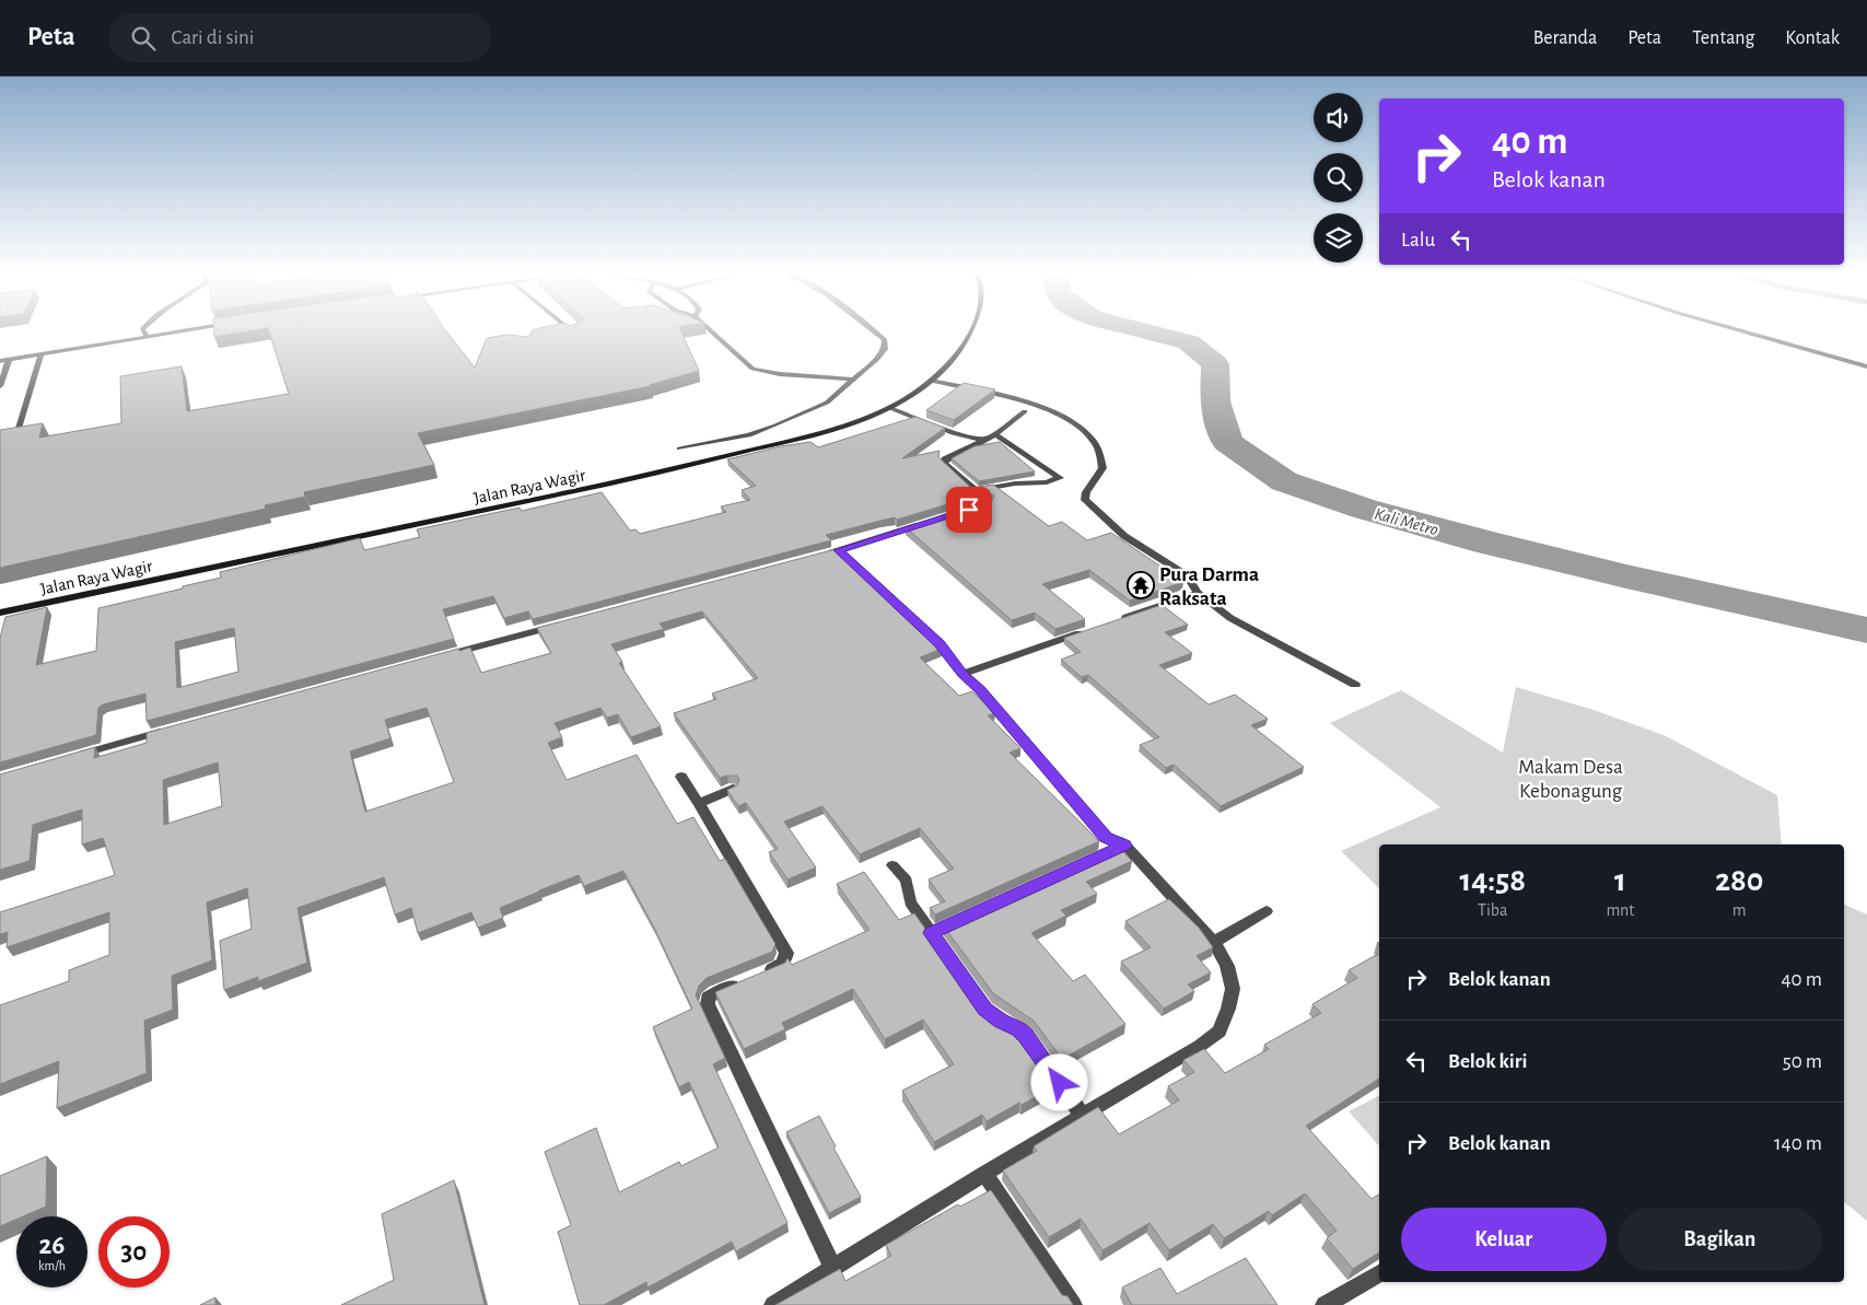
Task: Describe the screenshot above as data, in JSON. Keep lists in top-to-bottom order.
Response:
{
  "streets": {
    "main road": ["Jalan Raya Wagir"]
  },
  "water": ["Kali Metro"],
  "parks": ["Makam Desa Kebonagung"],
  "places": {
    "temple": ["Pura Darma Raksata"]
  },
  "page": {
    "header": "Peta",
    "search": "Cari di sini",
    "nav": [
      "Beranda",
      "Peta",
      "Tentang",
      "Kontak"
    ],
    "turn": ["40 m", "Belok kanan"],
    "then": "Lalu",
    "eta": [
      "14:58",
      "Tiba",
      "1",
      "mnt",
      "280",
      "m"
    ],
    "list": [
      {
        "name": "Belok kanan",
        "value": "40 m"
      },
      {
        "name": "Belok kiri",
        "value": "50 m"
      },
      {
        "name": "Belok kanan",
        "value": "140 m"
      }
    ],
    "buttons": ["Keluar", "Bagikan"],
    "speed": "26 km/h",
    "limit": "30"
  }
}
